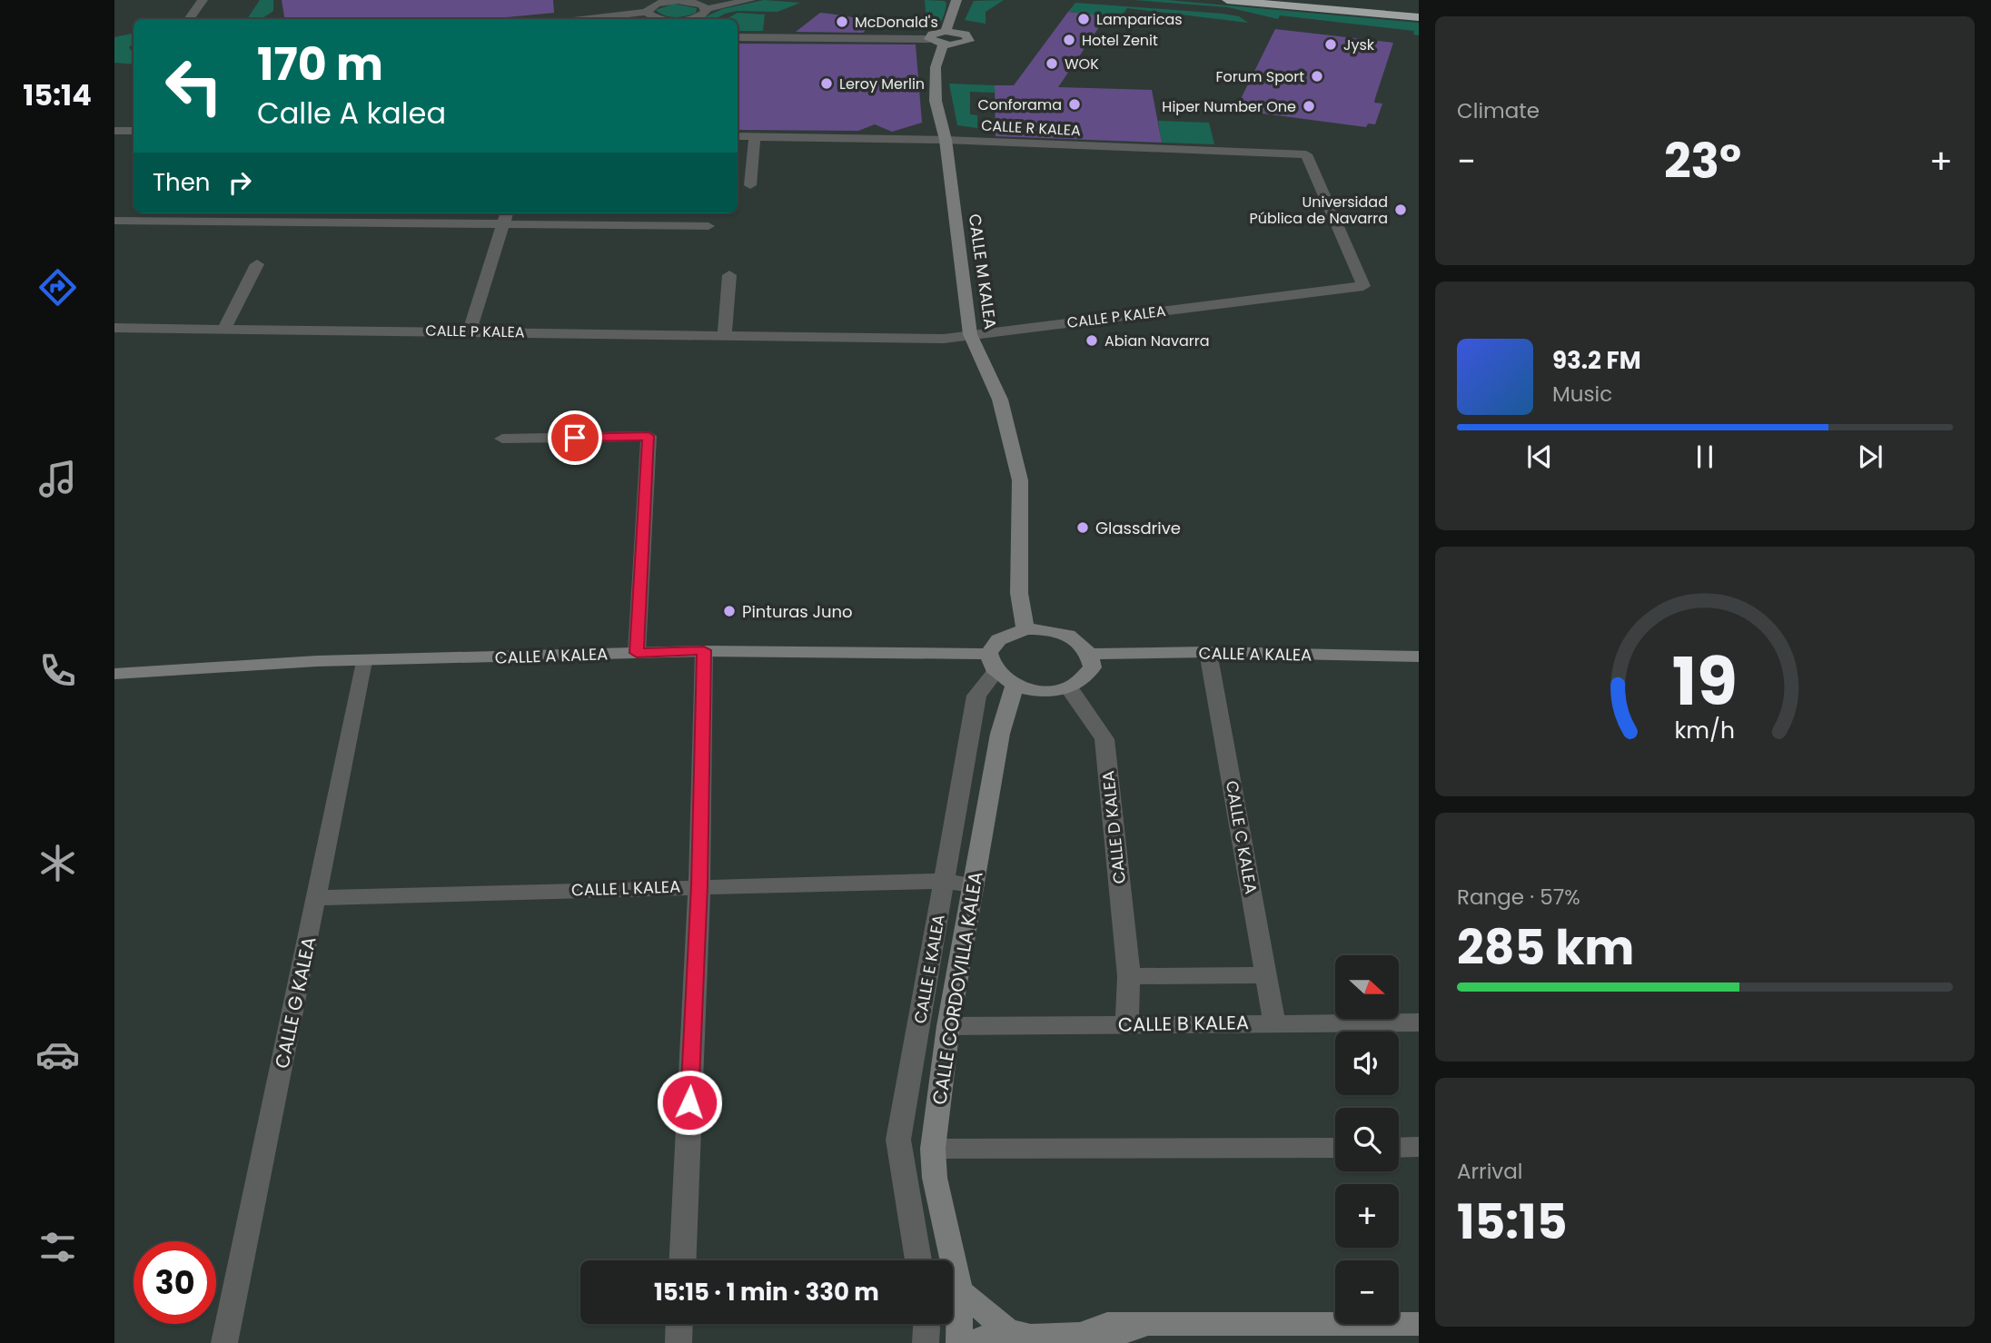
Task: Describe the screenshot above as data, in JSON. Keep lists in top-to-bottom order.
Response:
{
  "streets": {
    "street": [
      "CALLE R KALEA",
      "CALLE M KALEA",
      "CALLE P KALEA",
      "CALLE A KALEA",
      "CALLE D KALEA",
      "CALLE C KALEA",
      "CALLE L KALEA",
      "CALLE E KALEA",
      "CALLE CORDOVILLA KALEA",
      "CALLE G KALEA",
      "CALLE B KALEA"
    ]
  },
  "crossings": [
    ["CALLE R KALEA", "CALLE M KALEA"],
    ["CALLE R KALEA", "CALLE P KALEA"],
    ["CALLE M KALEA", "CALLE P KALEA"],
    ["CALLE M KALEA", "CALLE A KALEA"],
    ["CALLE M KALEA", "CALLE D KALEA"],
    ["CALLE M KALEA", "CALLE E KALEA"],
    ["CALLE M KALEA", "CALLE CORDOVILLA KALEA"],
    ["CALLE A KALEA", "CALLE D KALEA"],
    ["CALLE A KALEA", "CALLE C KALEA"],
    ["CALLE A KALEA", "CALLE E KALEA"],
    ["CALLE A KALEA", "CALLE CORDOVILLA KALEA"],
    ["CALLE A KALEA", "CALLE G KALEA"],
    ["CALLE D KALEA", "CALLE E KALEA"],
    ["CALLE D KALEA", "CALLE CORDOVILLA KALEA"],
    ["CALLE D KALEA", "CALLE B KALEA"],
    ["CALLE C KALEA", "CALLE B KALEA"],
    ["CALLE L KALEA", "CALLE E KALEA"],
    ["CALLE L KALEA", "CALLE CORDOVILLA KALEA"],
    ["CALLE L KALEA", "CALLE G KALEA"],
    ["CALLE E KALEA", "CALLE CORDOVILLA KALEA"],
    ["CALLE CORDOVILLA KALEA", "CALLE B KALEA"]
  ],
  "places": [
    "Lamparicas",
    "McDonald's",
    "Hotel Zenit",
    "Jysk",
    "WOK",
    "Forum Sport",
    "Leroy Merlin",
    "Conforama",
    "Hiper Number One",
    "Universidad Pública de Navarra",
    "Abian Navarra",
    "Glassdrive",
    "Pinturas Juno"
  ],
  "north": "right",
  "page": {
    "tabs": "15:14",
    "tile": [
      "Climate",
      ["Range · 57%", "285 km"],
      ["Arrival", "15:15"]
    ],
    "turn": ["170 m", "Calle A kalea"],
    "heat": ["−", "23°", "+"],
    "then": "Then",
    "song": ["93.2 FM", "Music"],
    "map_buttons": ["+", "−"],
    "limit": "30",
    "trip": "15:15 · 1 min · 330 m",
    "gauge": ["19", "km/h"]
  }
}
